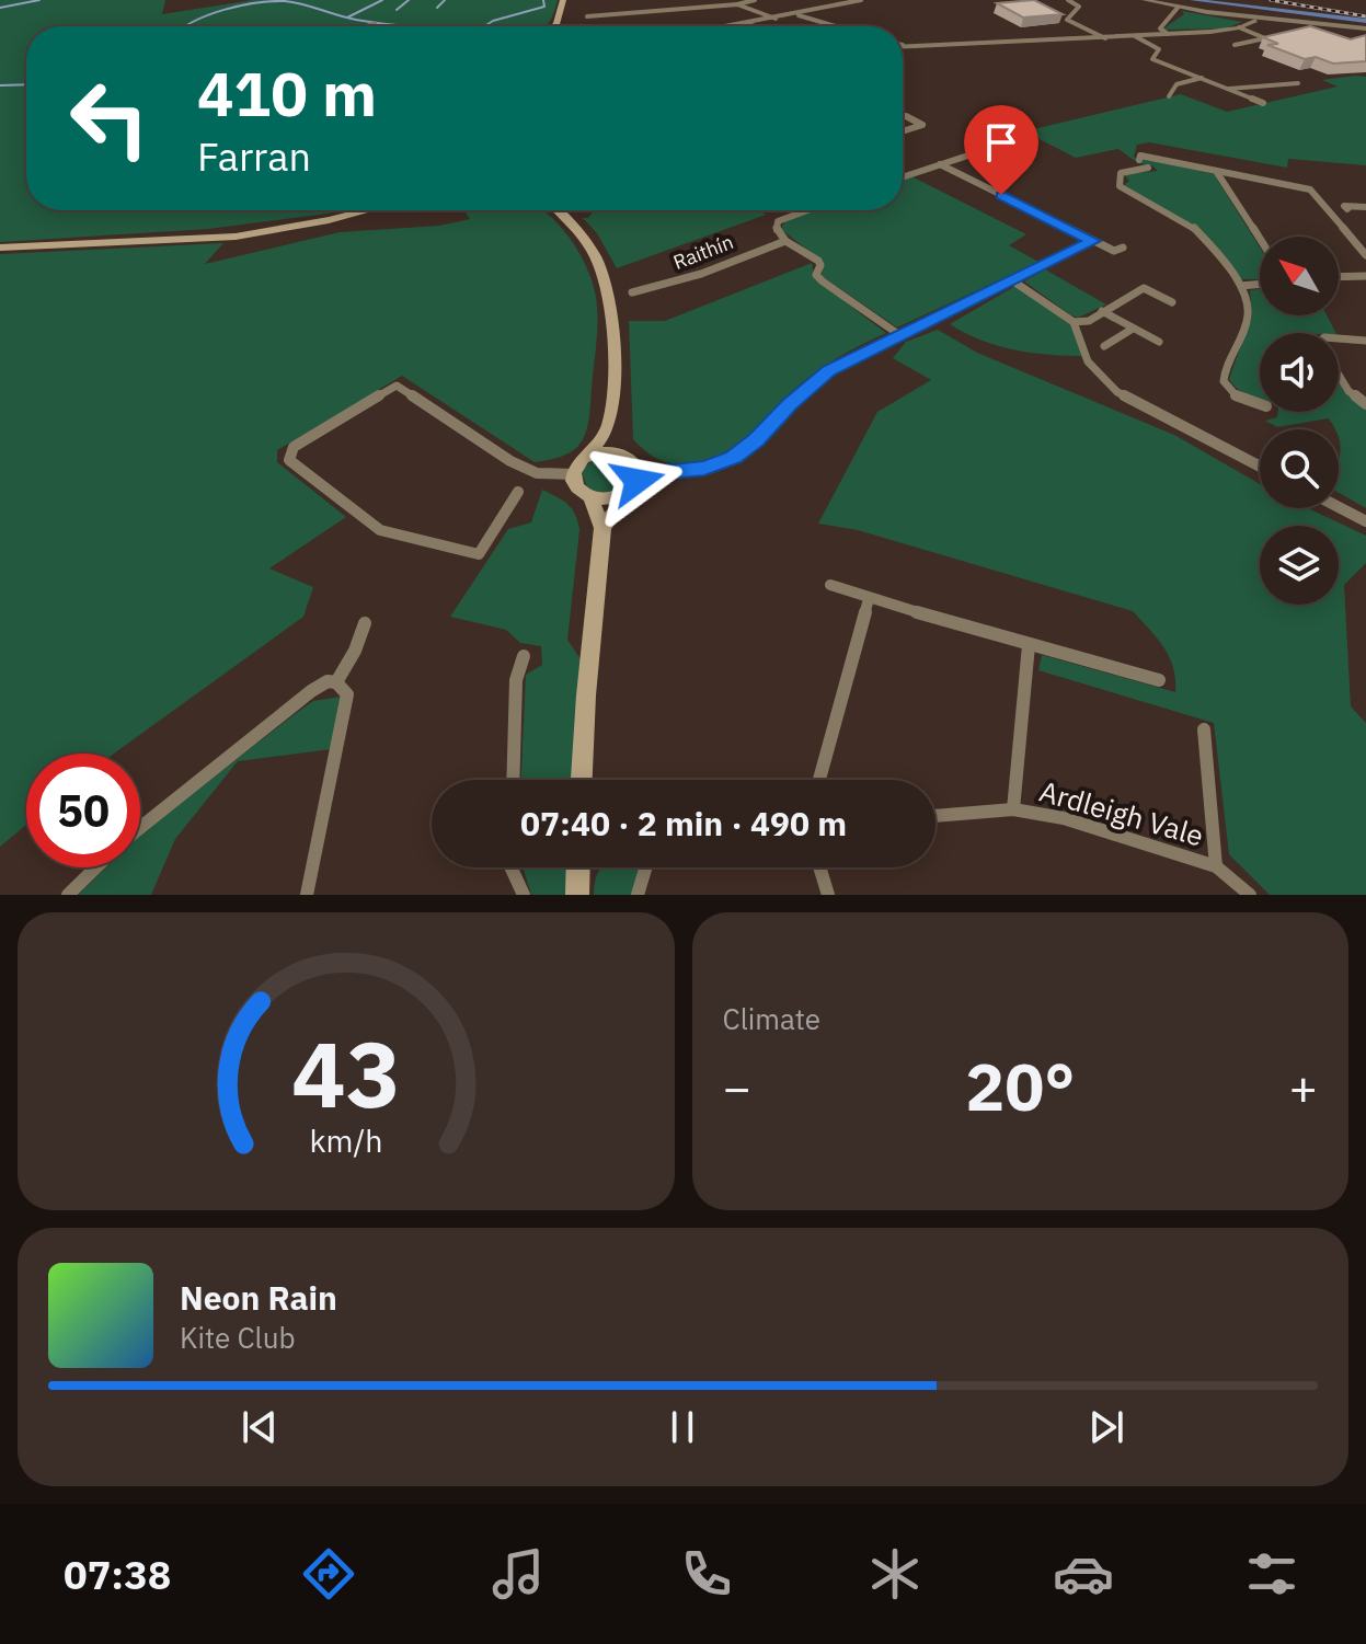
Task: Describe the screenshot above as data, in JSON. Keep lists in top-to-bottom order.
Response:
{
  "streets": {
    "street": ["Raithín", "Ardleigh Vale"]
  },
  "north": "top left",
  "page": {
    "turn": ["410 m", "Farran"],
    "limit": "50",
    "trip": "07:40 · 2 min · 490 m",
    "tile": "Climate",
    "heat": ["−", "20°", "+"],
    "song": ["Neon Rain", "Kite Club"],
    "tabs": "07:38",
    "gauge": ["43", "km/h"]
  }
}
